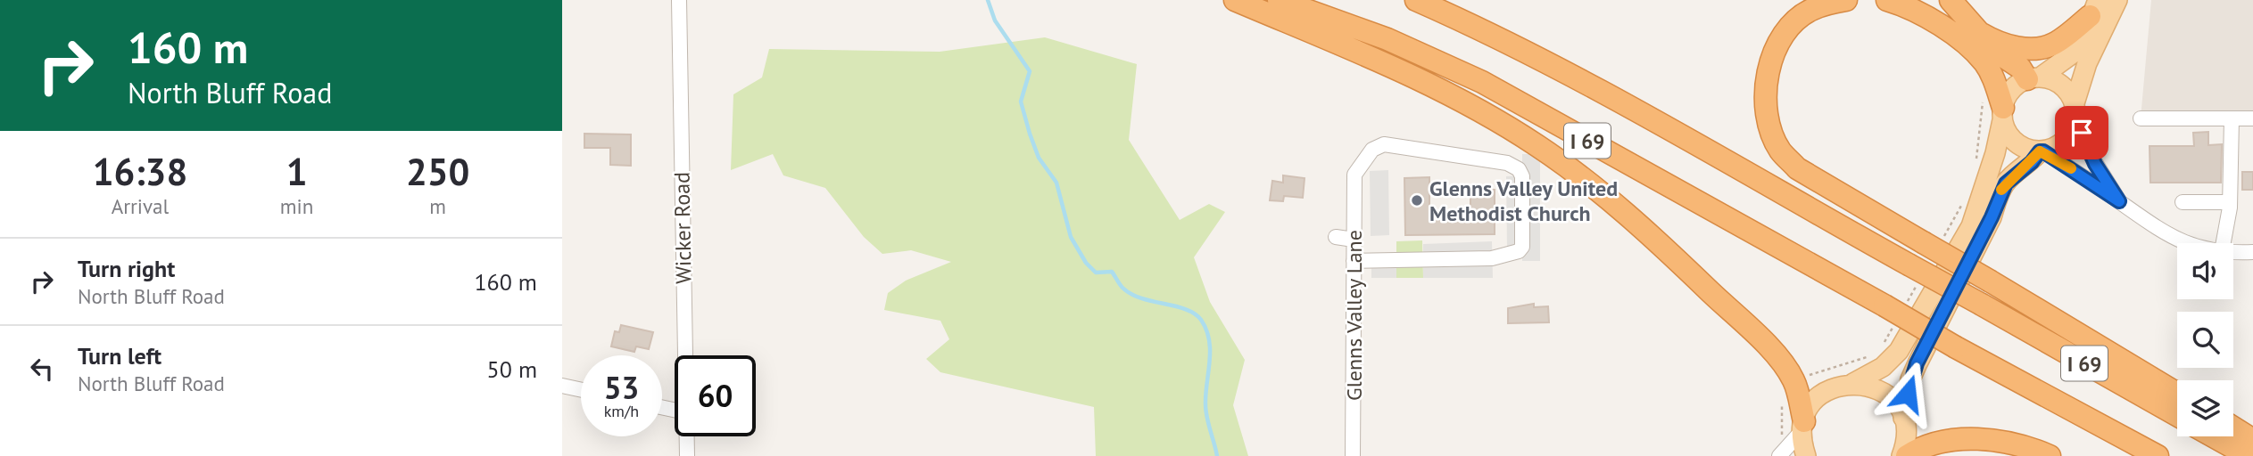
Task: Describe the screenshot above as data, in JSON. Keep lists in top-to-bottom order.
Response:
{
  "streets": {
    "highway": ["I 69"],
    "street": ["Wicker Road", "Glenns Valley Lane"]
  },
  "places": ["Glenns Valley United Methodist Church"],
  "page": {
    "turn": ["160 m", "North Bluff Road"],
    "eta": [
      "16:38",
      "Arrival",
      "1",
      "min",
      "250",
      "m"
    ],
    "list": [
      {
        "name": "Turn right",
        "note": "North Bluff Road",
        "value": "160 m"
      },
      {
        "name": "Turn left",
        "note": "North Bluff Road",
        "value": "50 m"
      }
    ],
    "speed": "53 km/h",
    "limit": "60"
  }
}
